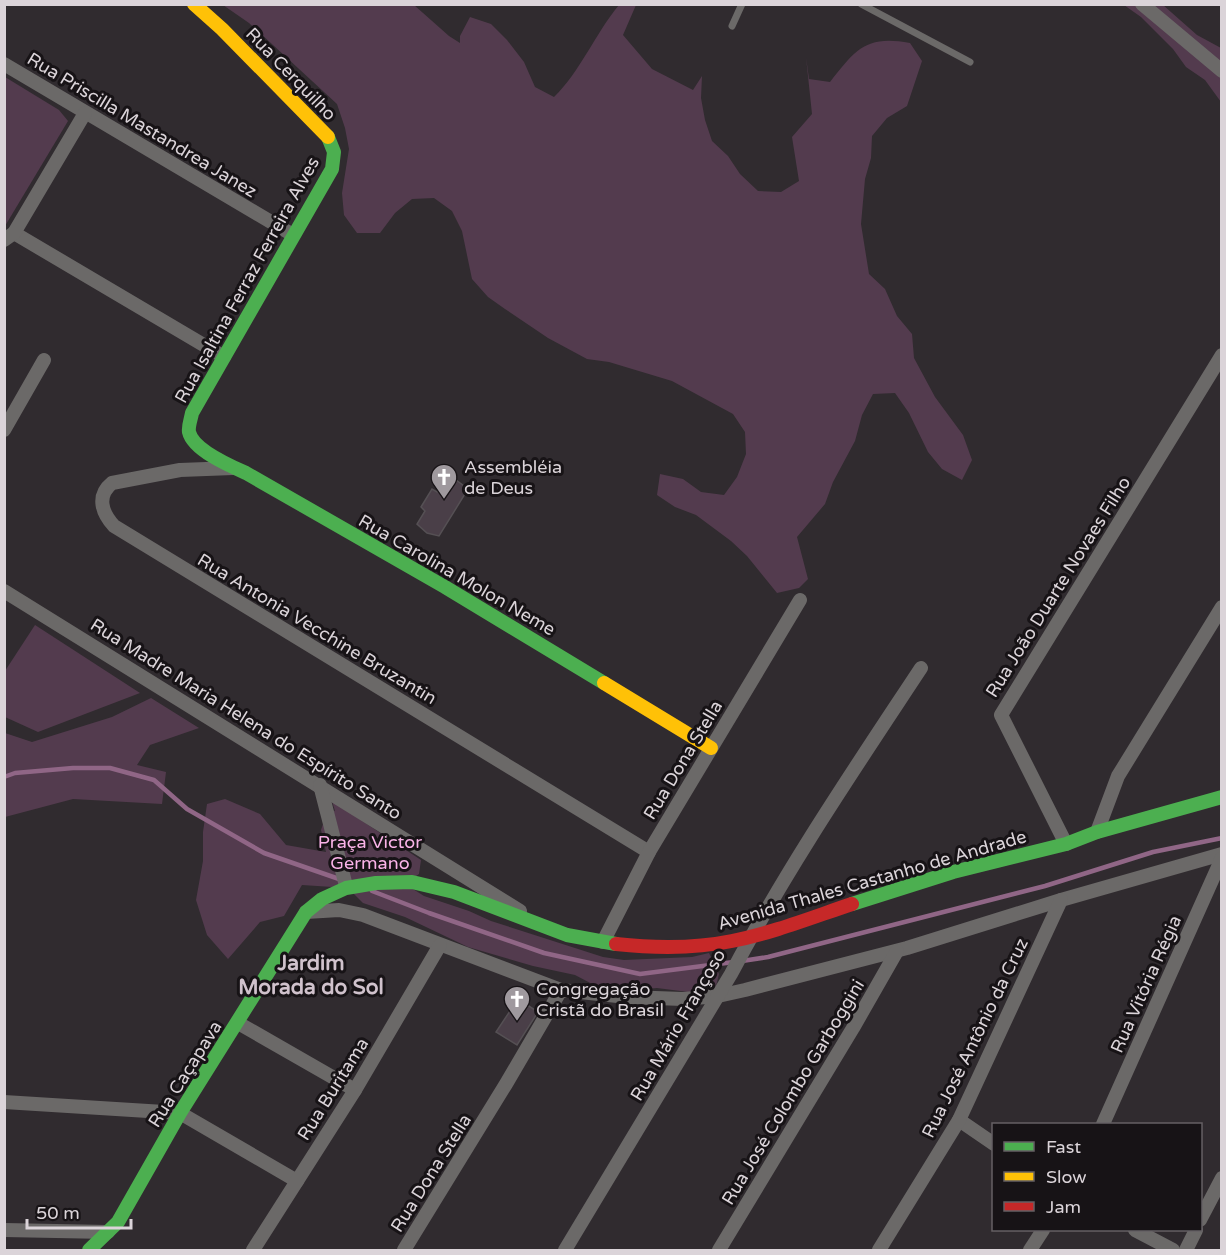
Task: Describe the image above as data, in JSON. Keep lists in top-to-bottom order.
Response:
{
  "streets": {
    "street": [
      "Rua Cerquilho",
      "Rua Priscilla Mastandrea Janez",
      "Rua Isaltina Ferraz Ferreira Alves",
      "Rua Carolina Molon Neme",
      "Rua João Duarte Novaes Filho",
      "Rua Antonia Vecchine Bruzantin",
      "Rua Madre Maria Helena do Espírito Santo",
      "Rua Dona Stella",
      "Avenida Thales Castanho de Andrade",
      "Rua Vitória Régia",
      "Rua Mário Françoso",
      "Rua José Antônio da Cruz",
      "Rua Caçapava",
      "Rua Buritama",
      "Rua José Colombo Garboggini"
    ]
  },
  "crossings": [
    ["Rua Cerquilho", "Rua Isaltina Ferraz Ferreira Alves"],
    ["Rua Priscilla Mastandrea Janez", "Rua Isaltina Ferraz Ferreira Alves"],
    ["Rua Isaltina Ferraz Ferreira Alves", "Rua Carolina Molon Neme"],
    ["Rua Carolina Molon Neme", "Rua Antonia Vecchine Bruzantin"],
    ["Rua Carolina Molon Neme", "Rua Dona Stella"],
    ["Rua João Duarte Novaes Filho", "Avenida Thales Castanho de Andrade"],
    ["Rua Antonia Vecchine Bruzantin", "Rua Dona Stella"],
    ["Rua Madre Maria Helena do Espírito Santo", "Avenida Thales Castanho de Andrade"],
    ["Rua Dona Stella", "Avenida Thales Castanho de Andrade"],
    ["Avenida Thales Castanho de Andrade", "Rua Mário Françoso"],
    ["Avenida Thales Castanho de Andrade", "Rua Caçapava"]
  ],
  "districts": ["Jardim Morada do Sol"],
  "parks": ["Praça Victor Germano"],
  "places": {
    "church": ["Assembléia de Deus", "Congregação Cristã do Brasil"]
  },
  "legend": ["Fast", "Slow", "Jam"],
  "scale_bar": "50 m"
}
